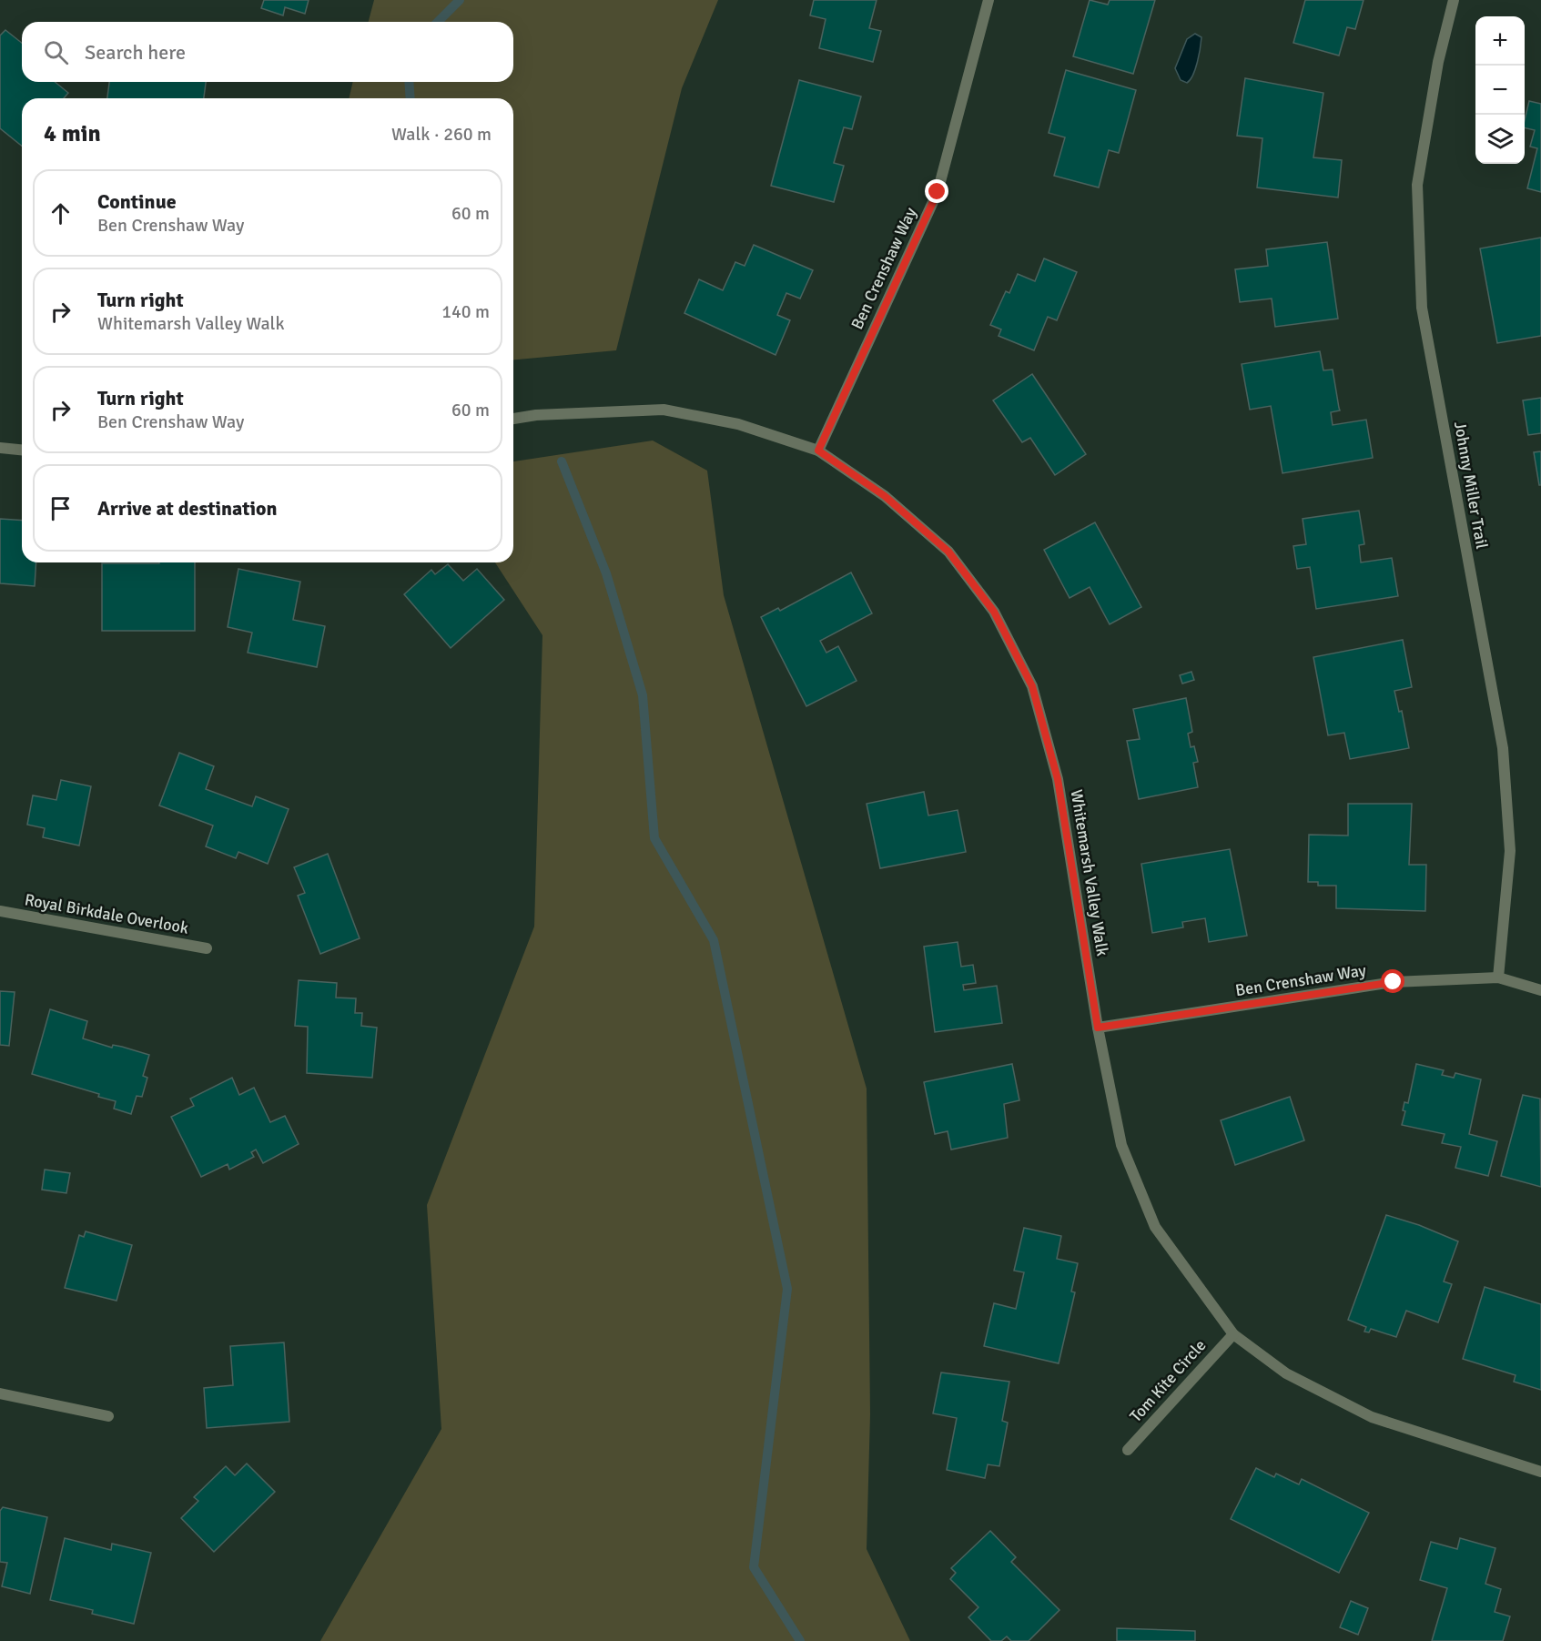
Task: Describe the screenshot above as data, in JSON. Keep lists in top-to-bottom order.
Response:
{
  "streets": {
    "street": [
      "Ben Crenshaw Way",
      "Johnny Miller Trail",
      "Whitemarsh Valley Walk",
      "Royal Birkdale Overlook",
      "Tom Kite Circle"
    ]
  },
  "crossings": [
    ["Ben Crenshaw Way", "Johnny Miller Trail"],
    ["Ben Crenshaw Way", "Whitemarsh Valley Walk"],
    ["Whitemarsh Valley Walk", "Tom Kite Circle"]
  ],
  "page": {
    "map_buttons": ["+", "−"],
    "search": "Search here",
    "heading": ["4 min", "Walk · 260 m"],
    "list": [
      ["Continue", "Ben Crenshaw Way", "60 m"],
      ["Turn right", "Whitemarsh Valley Walk", "140 m"],
      ["Turn right", "Ben Crenshaw Way", "60 m"],
      "Arrive at destination"
    ]
  }
}
